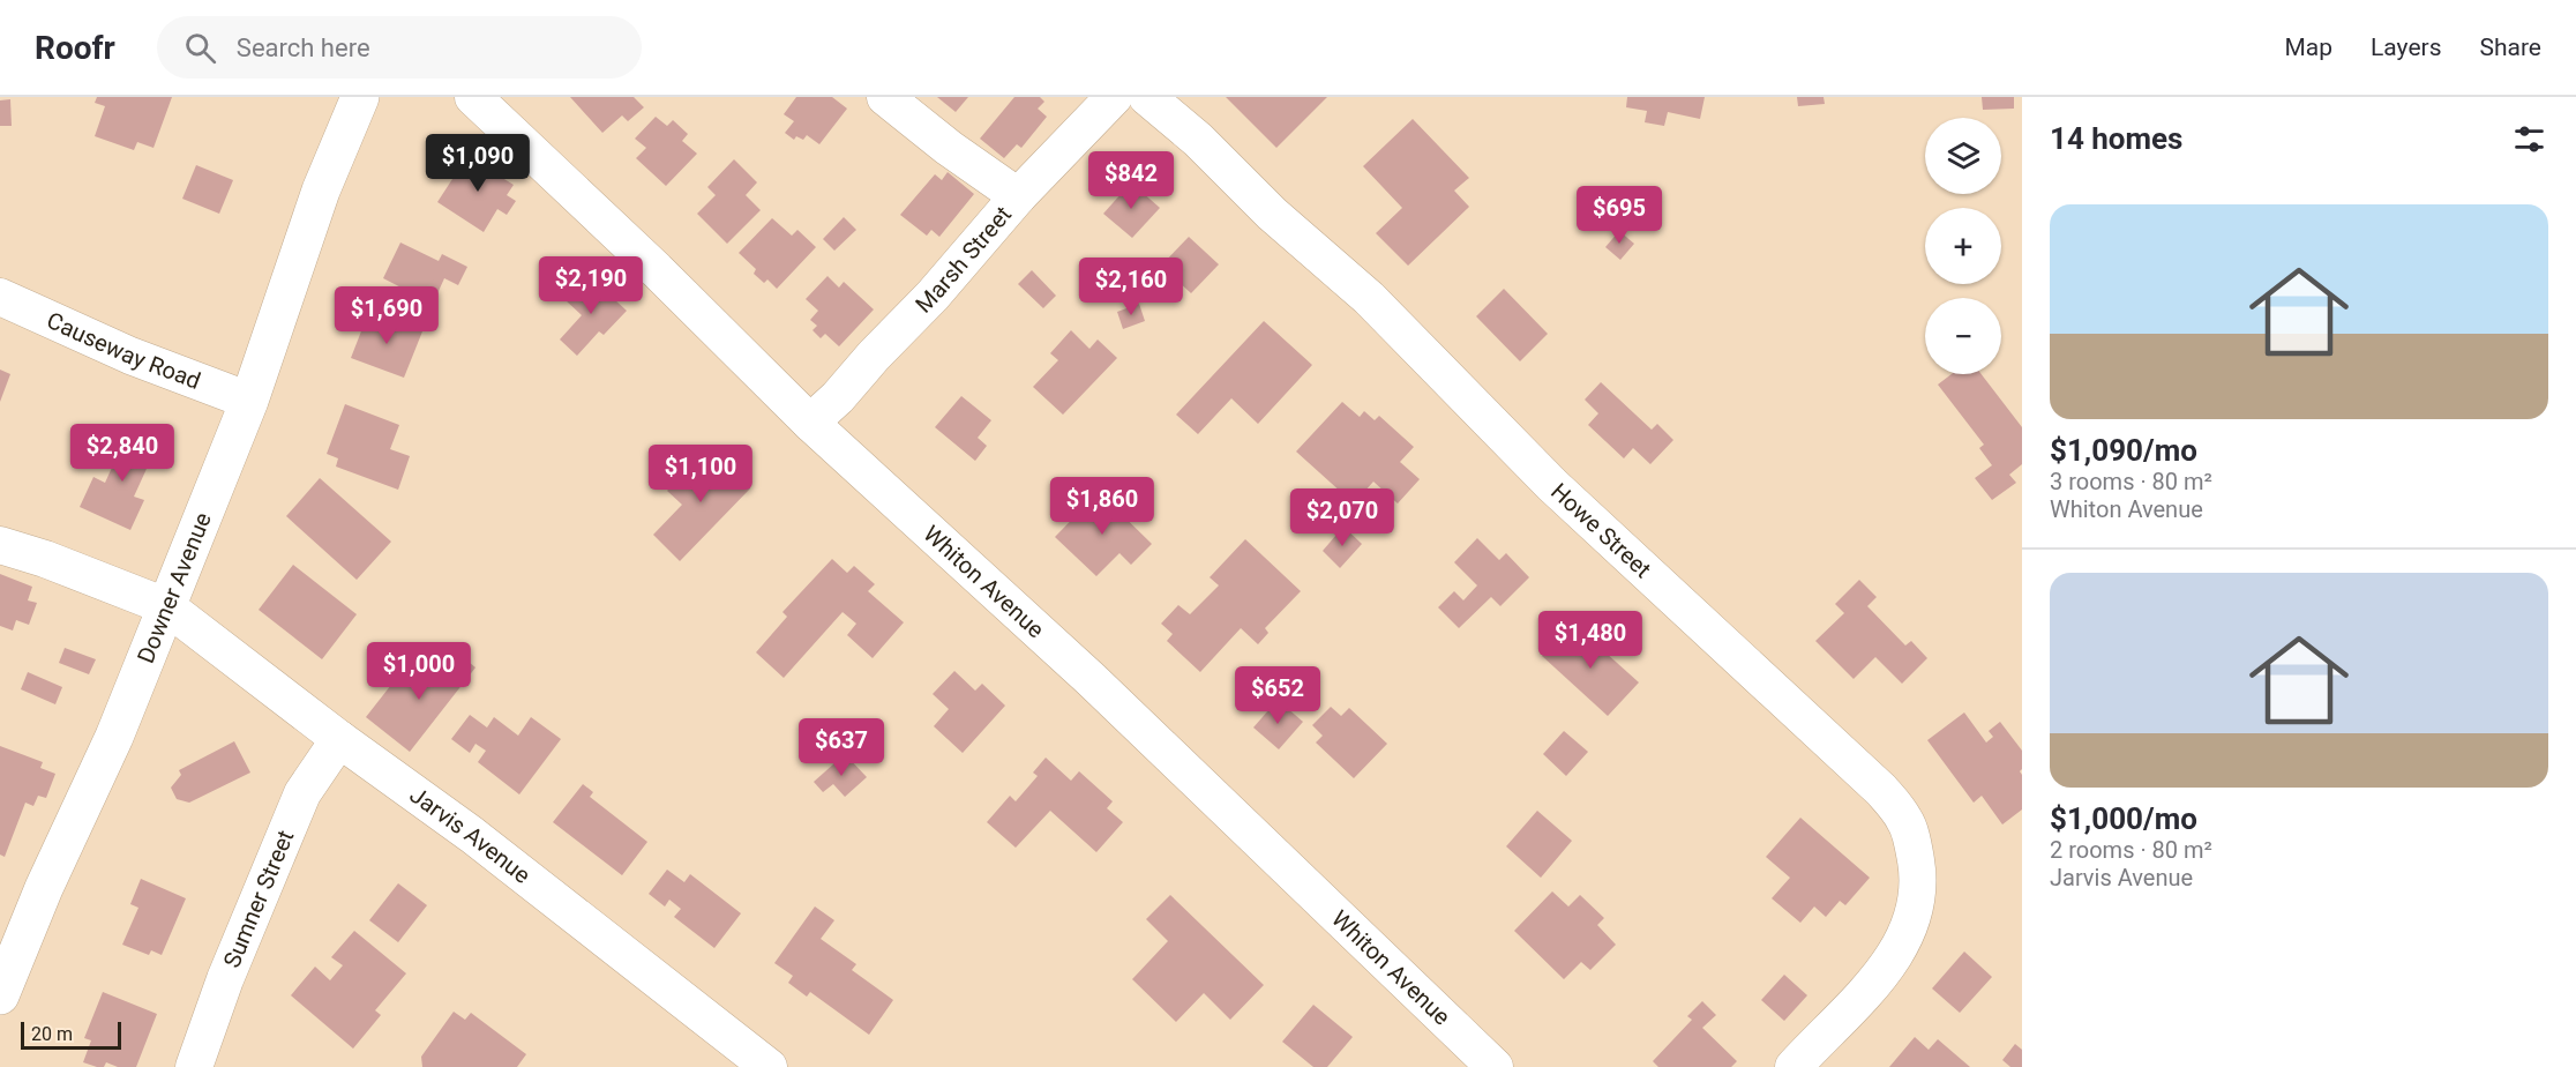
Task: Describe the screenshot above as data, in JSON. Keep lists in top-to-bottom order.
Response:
{
  "streets": {
    "street": [
      "Marsh Street",
      "Causeway Road",
      "Howe Street",
      "Whiton Avenue",
      "Downer Avenue",
      "Jarvis Avenue",
      "Sumner Street"
    ]
  },
  "crossings": [
    ["Marsh Street", "Whiton Avenue"],
    ["Causeway Road", "Downer Avenue"],
    ["Downer Avenue", "Jarvis Avenue"],
    ["Jarvis Avenue", "Sumner Street"]
  ],
  "scale_bar": "20 m",
  "page": {
    "header": "Roofr",
    "search": "Search here",
    "nav": ["Map", "Layers", "Share"],
    "heading": "14 homes",
    "map_buttons": ["+", "−"],
    "price": [
      "$1,090",
      "$842",
      "$695",
      "$2,190",
      "$2,160",
      "$1,690",
      "$2,840",
      "$1,100",
      "$1,860",
      "$2,070",
      "$1,480",
      "$1,000",
      "$652",
      "$637"
    ],
    "list": [
      {
        "name": "$1,090/mo",
        "note": "3 rooms · 80 m² · Whiton Avenue"
      },
      {
        "name": "$1,000/mo",
        "note": "2 rooms · 80 m² · Jarvis Avenue"
      }
    ],
    "scale": "20 m"
  }
}
